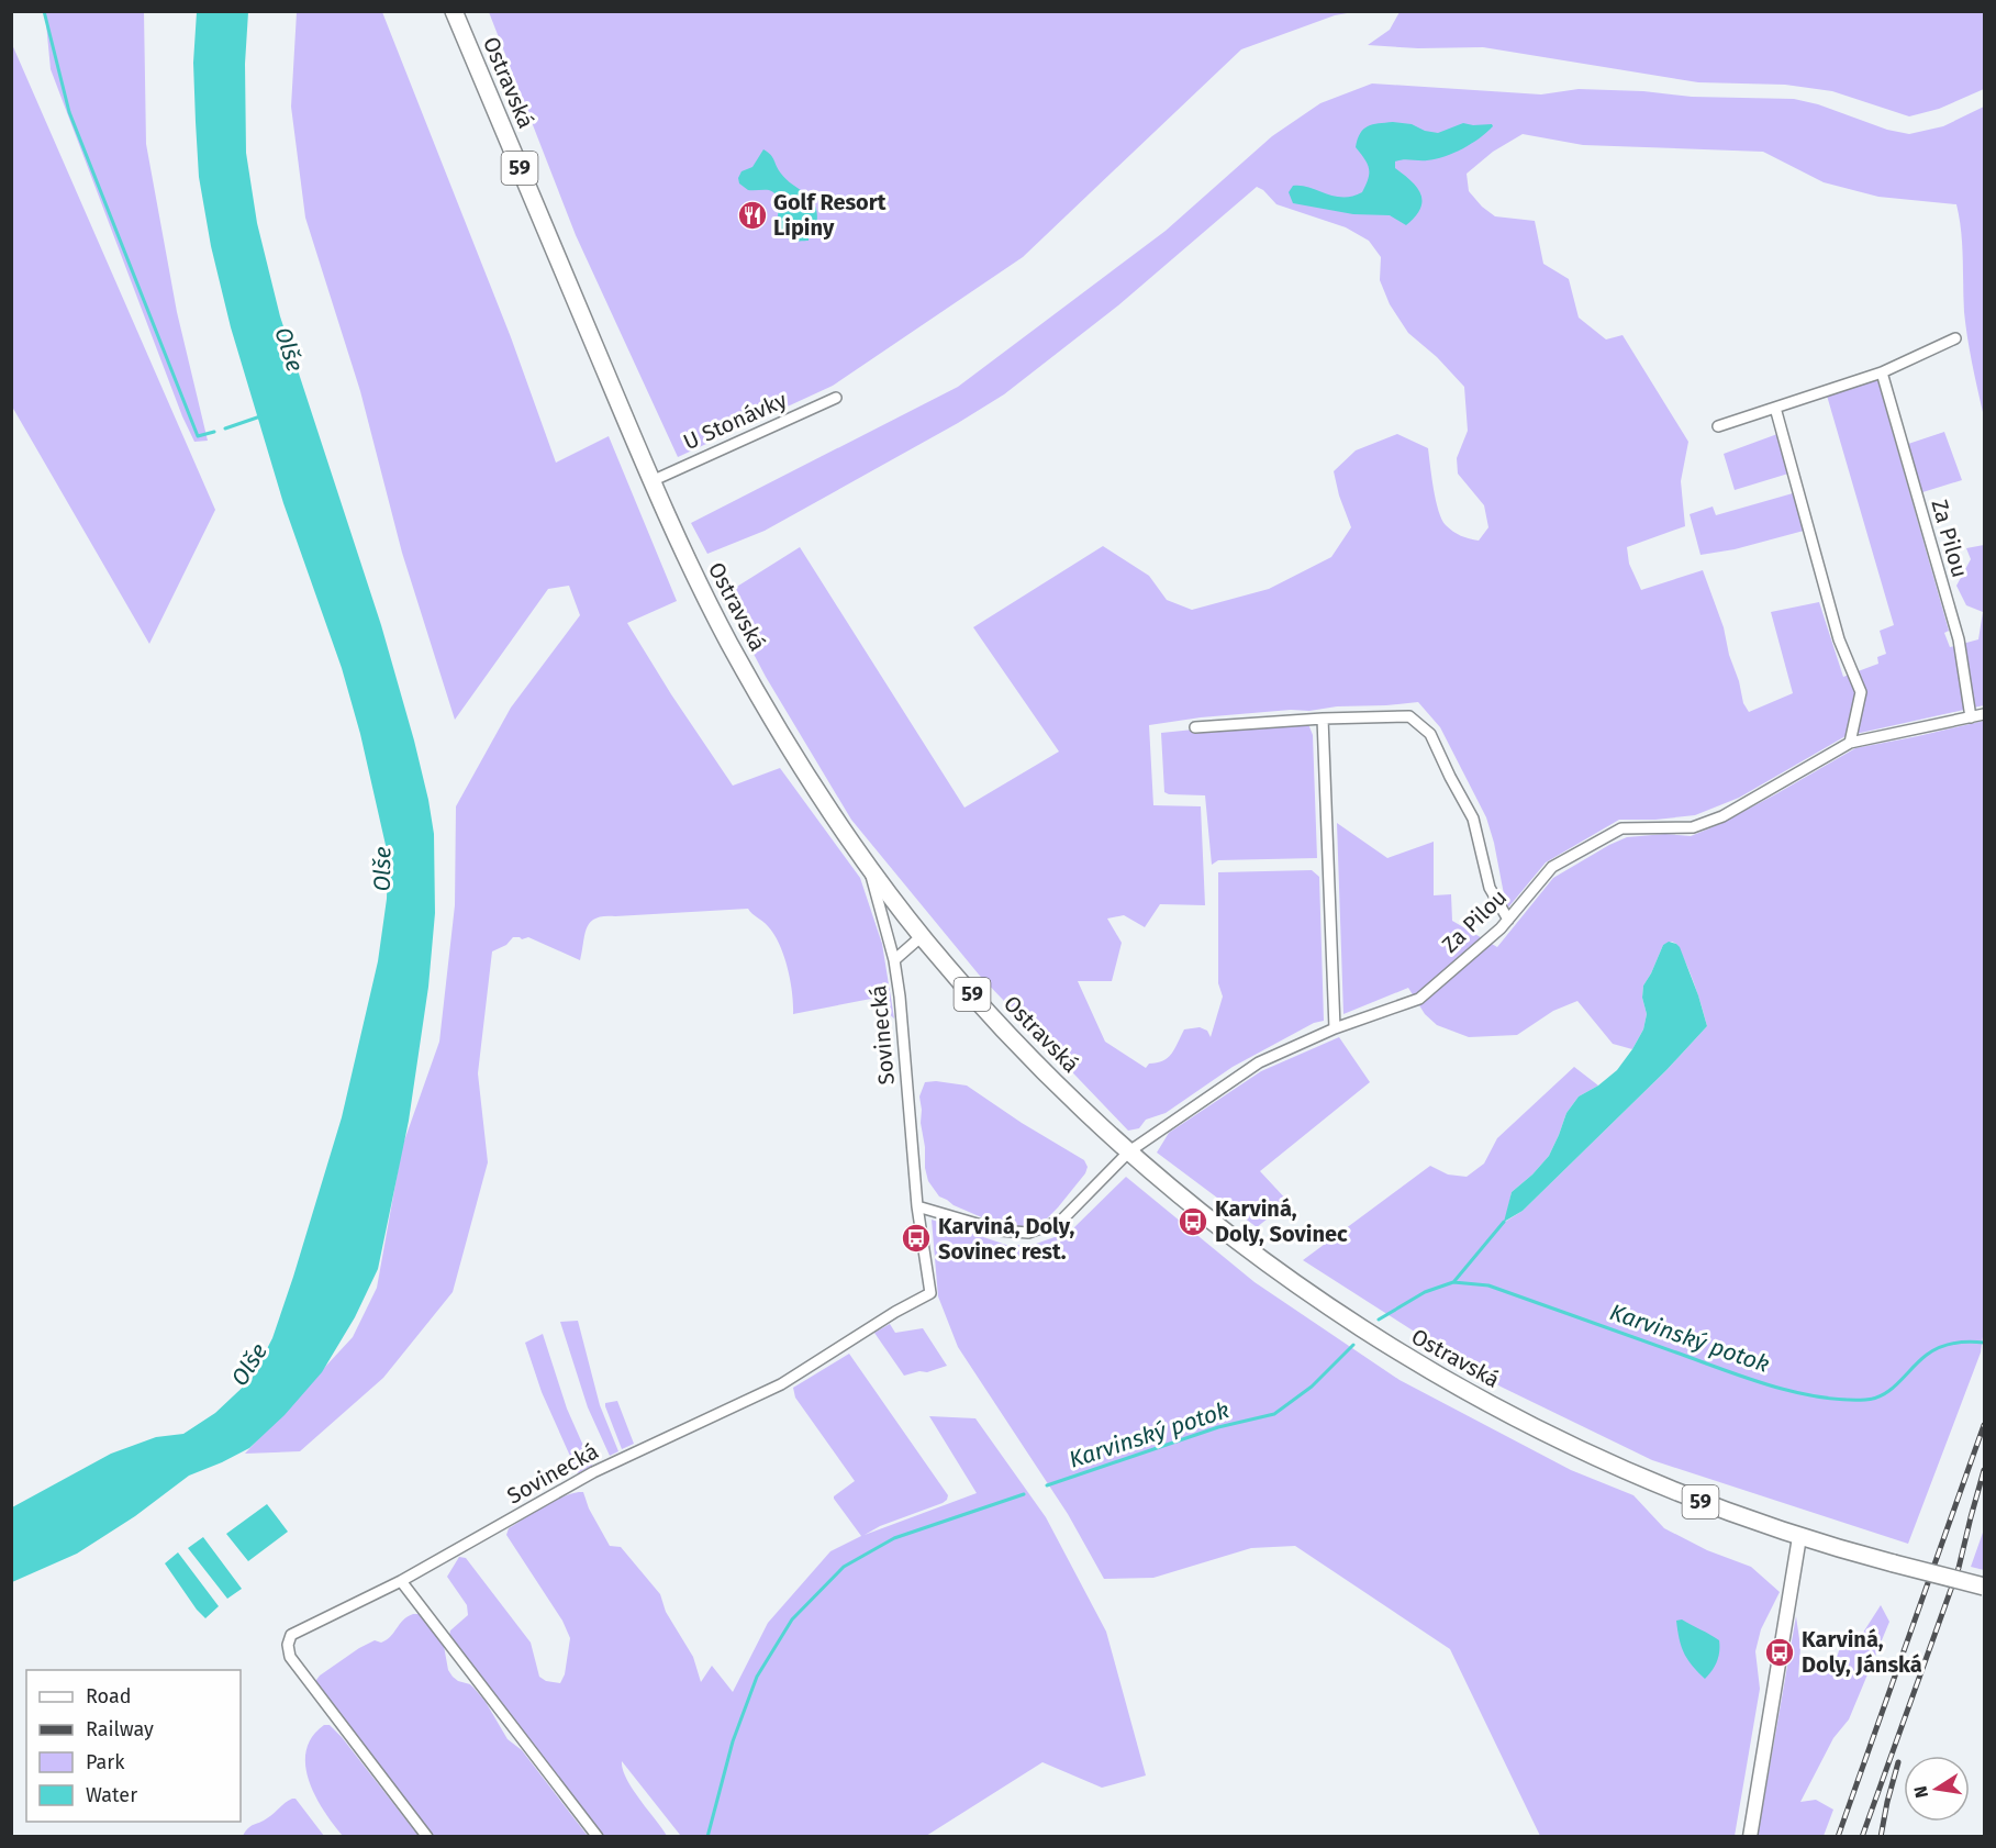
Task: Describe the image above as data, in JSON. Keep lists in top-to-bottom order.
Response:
{
  "streets": {
    "main road": ["Ostravská", "59"],
    "street": ["U Stonávky", "Za Pilou", "Sovinecká"]
  },
  "crossings": [
    ["Ostravská", "U Stonávky"],
    ["Ostravská", "Za Pilou"],
    ["Ostravská", "Sovinecká"]
  ],
  "water": ["Olše", "Karvinský potok"],
  "places": {
    "restaurant": ["Golf Resort Lipiny"],
    "bus stop": ["Karviná, Doly, Sovinec", "Karviná, Doly, Sovinec rest.", "Karviná, Doly, Jánská"]
  },
  "legend": [
    "Road",
    "Railway",
    "Park",
    "Water"
  ],
  "north": "left"
}
